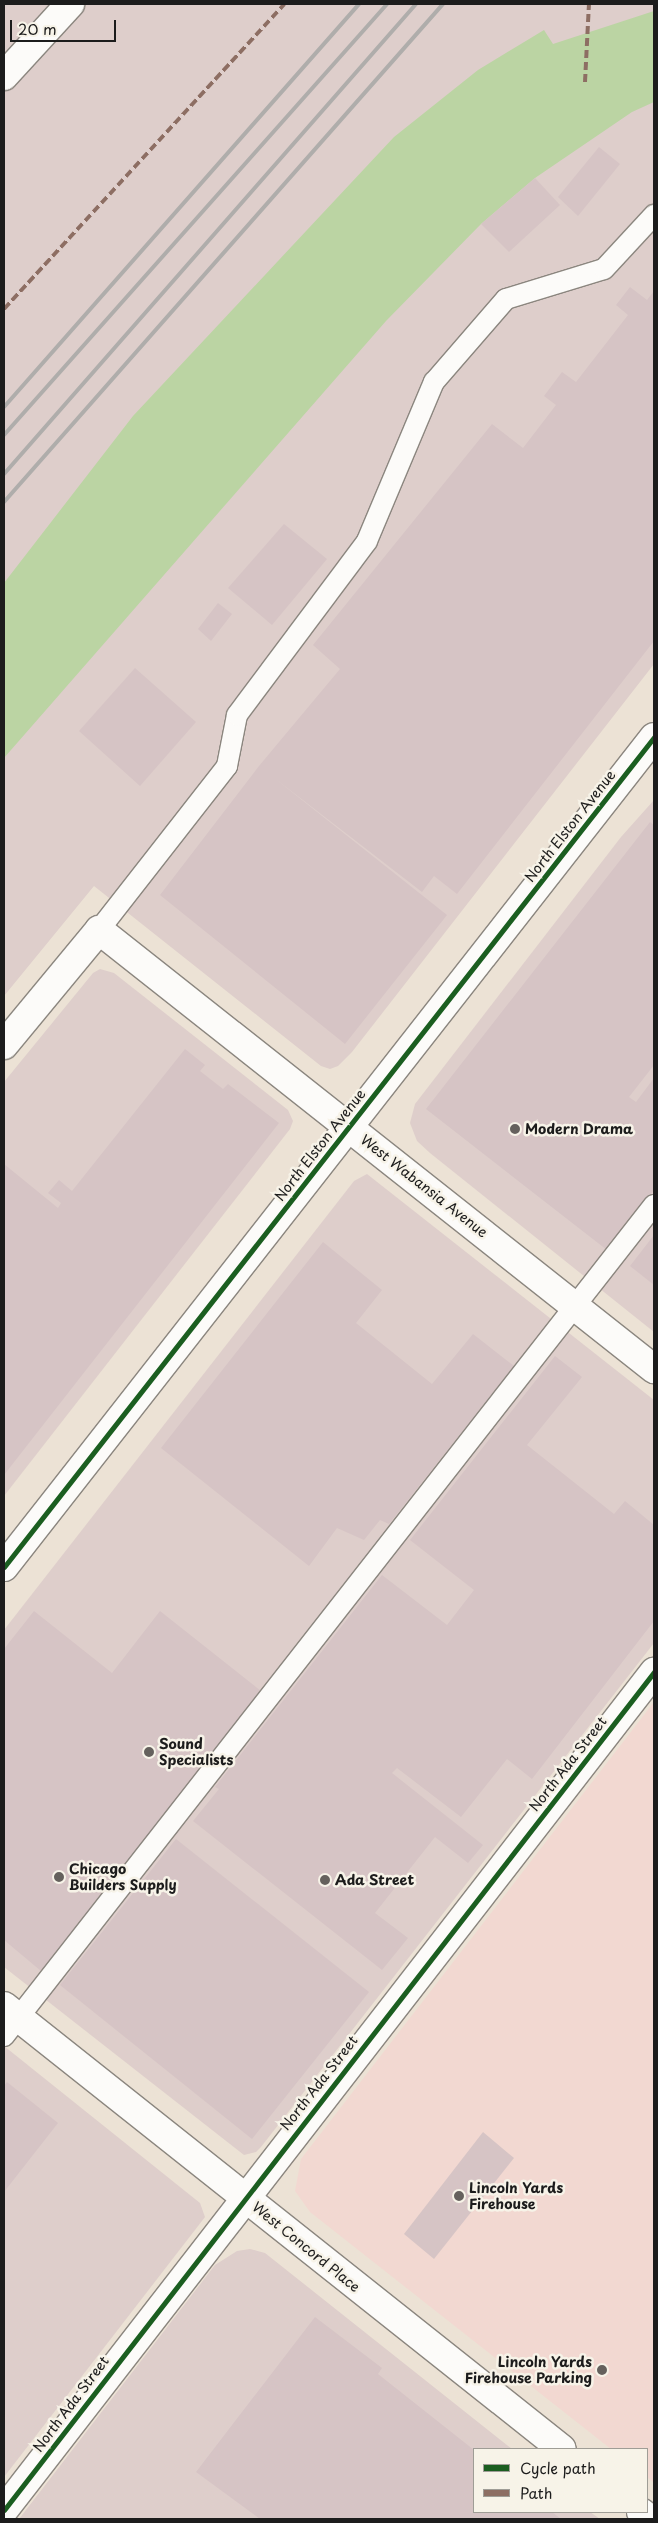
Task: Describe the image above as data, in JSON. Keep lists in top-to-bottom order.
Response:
{
  "streets": {
    "main road": [
      "North Elston Avenue",
      "West Wabansia Avenue",
      "North Ada Street",
      "West Concord Place"
    ]
  },
  "crossings": [
    ["North Elston Avenue", "West Wabansia Avenue"],
    ["North Ada Street", "West Concord Place"]
  ],
  "places": [
    "Modern Drama",
    "Sound Specialists",
    "Chicago Builders Supply",
    "Ada Street",
    "Lincoln Yards Firehouse",
    "Lincoln Yards Firehouse Parking"
  ],
  "legend": ["Cycle path", "Path"],
  "scale_bar": "20 m"
}
